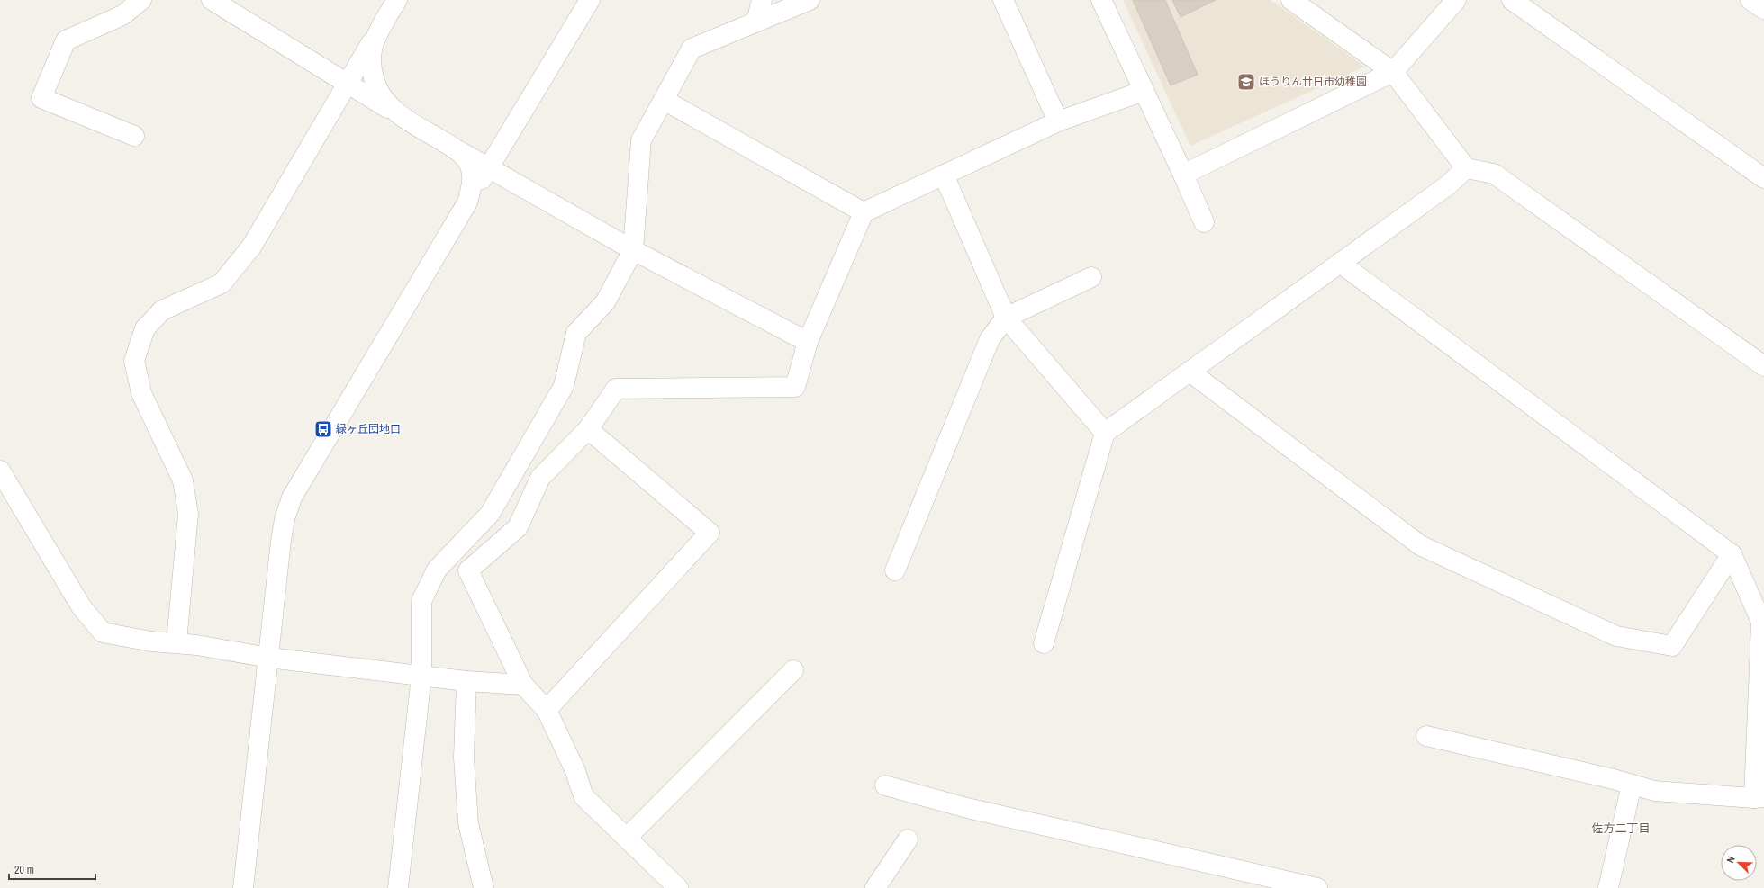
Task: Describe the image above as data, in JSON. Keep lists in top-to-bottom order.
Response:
{
  "districts": ["佐方二丁目"],
  "places": {
    "school or university": ["ほうりん廿日市幼稚園"],
    "bus stop": ["緑ヶ丘団地口"]
  },
  "scale_bar": "20 m",
  "north": "top left"
}
